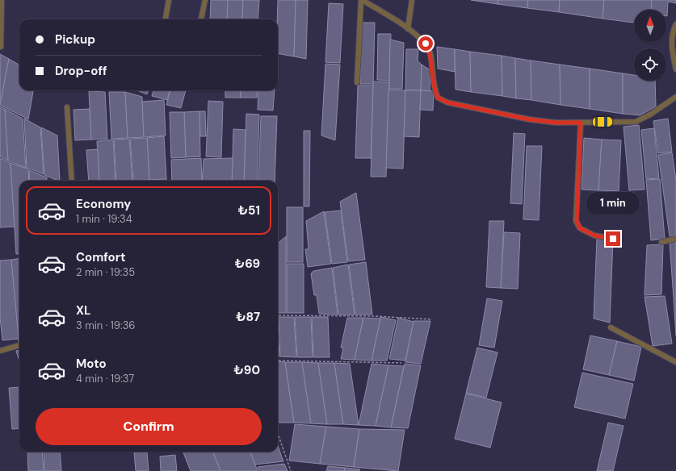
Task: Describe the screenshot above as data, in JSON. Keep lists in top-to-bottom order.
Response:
{
  "north": "top",
  "page": {
    "banner": ["Pickup", "Drop-off"],
    "list": [
      {
        "name": "Economy",
        "note": "1 min · 19:34",
        "value": "₺51"
      },
      {
        "name": "Comfort",
        "note": "2 min · 19:35",
        "value": "₺69"
      },
      {
        "name": "XL",
        "note": "3 min · 19:36",
        "value": "₺87"
      },
      {
        "name": "Moto",
        "note": "4 min · 19:37",
        "value": "₺90"
      }
    ],
    "bubble": "1 min",
    "buttons": "Confirm"
  }
}
